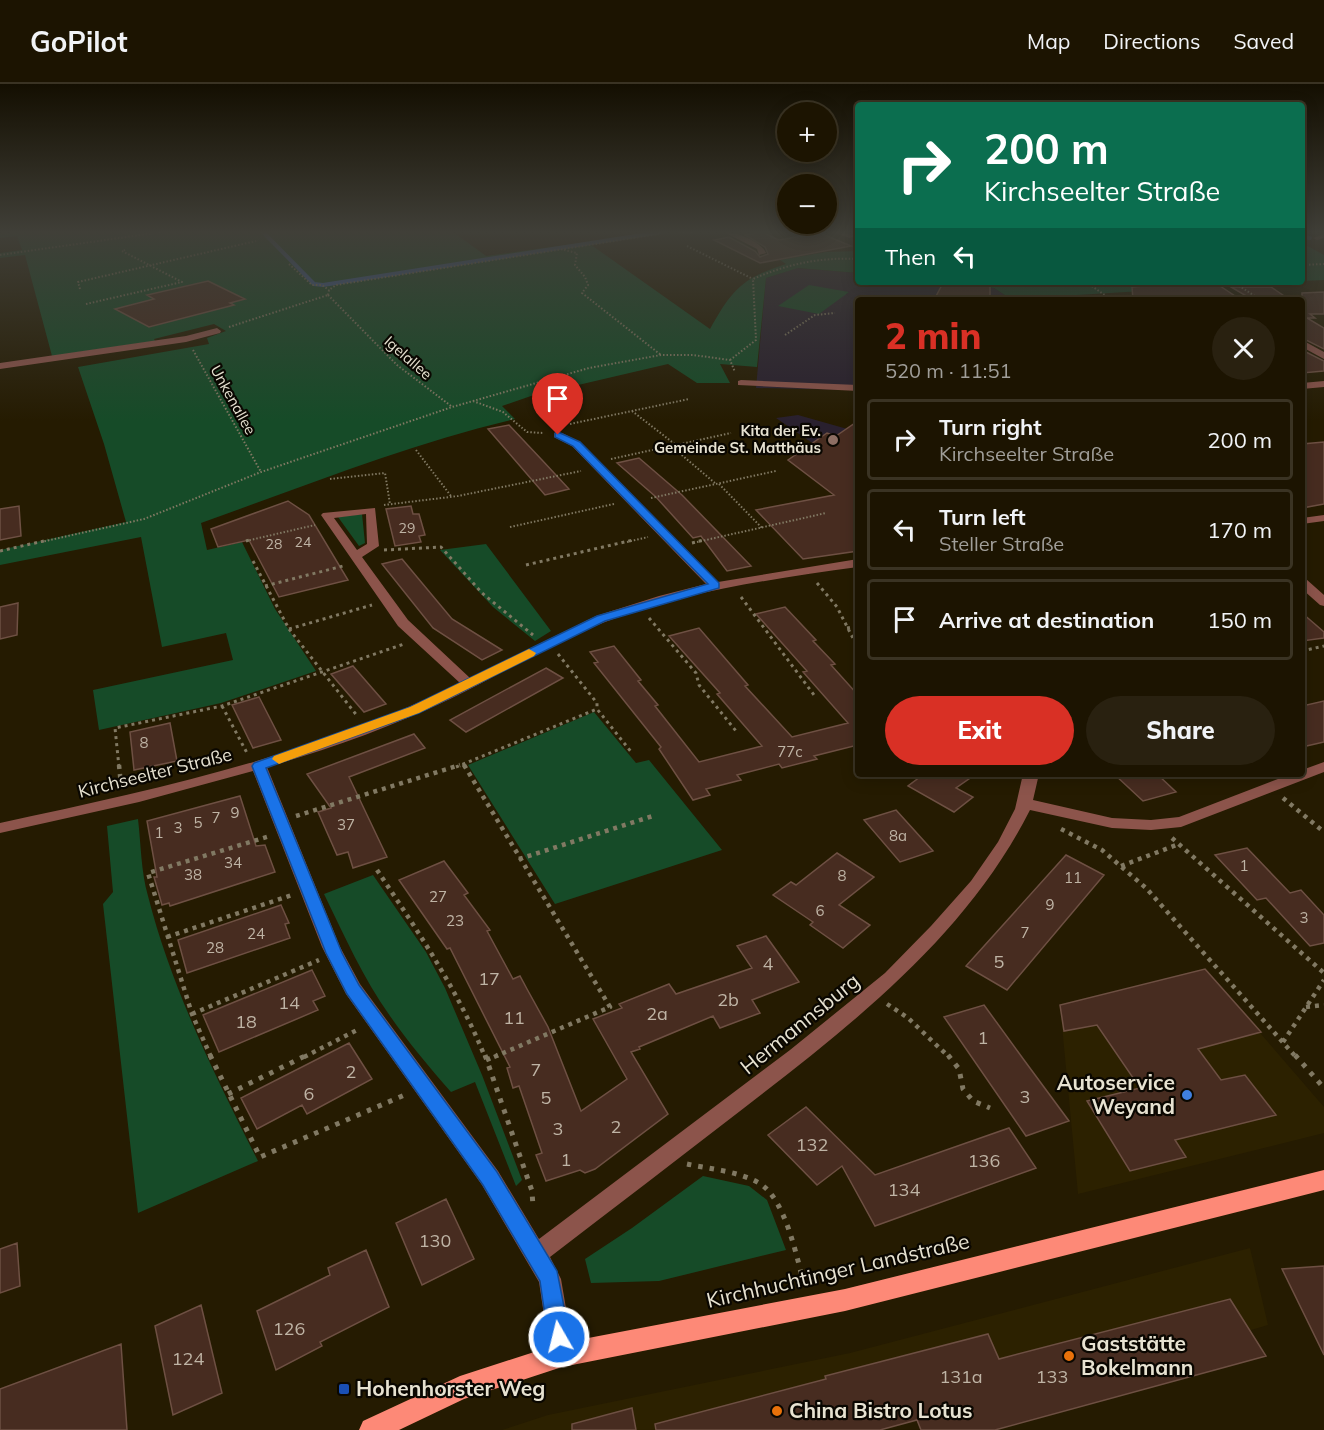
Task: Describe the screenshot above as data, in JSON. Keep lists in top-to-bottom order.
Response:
{
  "streets": {
    "main road": ["Kirchhuchtinger Landstraße"],
    "street": ["Kirchseelter Straße", "Hermannsburg"],
    "path": ["Igelallee", "Unkenallee"]
  },
  "places": {
    "other": [
      "Kita der Ev. Gemeinde St. Matthäus",
      "Autoservice Weyand",
      "Gaststätte Bokelmann",
      "China Bistro Lotus"
    ],
    "transit": ["Hohenhorster Weg"]
  },
  "house_numbers": [
    "29",
    "24",
    "28",
    "8",
    "77c",
    "9",
    "7",
    "5",
    "37",
    "3",
    "1",
    "8a",
    "34",
    "1",
    "38",
    "8",
    "11",
    "27",
    "9",
    "6",
    "3",
    "23",
    "7",
    "24",
    "28",
    "5",
    "4",
    "17",
    "2b",
    "14",
    "2a",
    "11",
    "18",
    "1",
    "7",
    "2",
    "6",
    "3",
    "5",
    "2",
    "3",
    "132",
    "1",
    "136",
    "134",
    "130",
    "126",
    "124",
    "131a",
    "133"
  ],
  "page": {
    "header": "GoPilot",
    "nav": ["Map", "Directions", "Saved"],
    "map_buttons": ["+", "−"],
    "turn": ["200 m", "Kirchseelter Straße"],
    "then": "Then",
    "heading": ["2 min", "520 m · 11:51"],
    "list": [
      {
        "name": "Turn right",
        "note": "Kirchseelter Straße",
        "value": "200 m"
      },
      {
        "name": "Turn left",
        "note": "Steller Straße",
        "value": "170 m"
      },
      {
        "name": "Arrive at destination",
        "value": "150 m"
      }
    ],
    "buttons": ["Exit", "Share"]
  }
}
